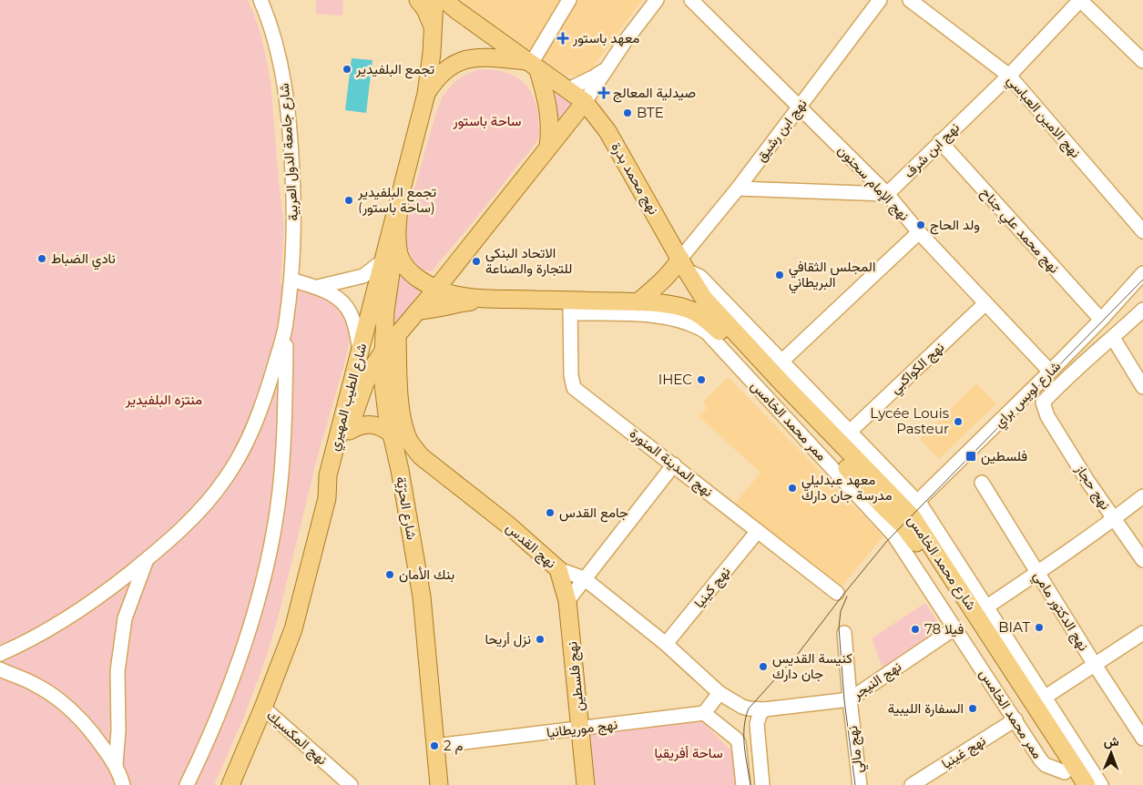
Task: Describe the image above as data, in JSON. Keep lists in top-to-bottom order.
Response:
{
  "streets": {
    "main road": [
      "نهج محمد بدرة",
      "شارع الطيب المهيري",
      "شارع الحرّيّة",
      "نهج القدس",
      "شارع محمد الخامس",
      "نهج فلسطين"
    ],
    "street": [
      "نهج الامين العباسي",
      "نهج ابن رشيق",
      "نهج ابن شرف",
      "شارع جامعة الدول العربية",
      "نهج الإمام سحنون",
      "نهج محمد علي جناح",
      "نهج الكواكبي",
      "شارع لويس براي",
      "ممر محمد الخامس",
      "نهج المدينة المنورة",
      "نهج حجاز",
      "نهج كينيا",
      "نهج الدكتور مامي",
      "نهج النيجر",
      "نهج موريطانيا",
      "نهج المكسيك",
      "نهج مالي",
      "نهج غينيا"
    ]
  },
  "crossings": [
    ["نهج الامين العباسي", "نهج ابن شرف"],
    ["نهج ابن رشيق", "نهج محمد بدرة"],
    ["نهج ابن رشيق", "نهج الإمام سحنون"],
    ["نهج ابن رشيق", "شارع محمد الخامس"],
    ["نهج ابن شرف", "نهج الإمام سحنون"],
    ["نهج ابن شرف", "نهج محمد علي جناح"],
    ["نهج محمد بدرة", "شارع محمد الخامس"],
    ["نهج الإمام سحنون", "نهج الكواكبي"],
    ["نهج الإمام سحنون", "شارع لويس براي"],
    ["نهج محمد علي جناح", "شارع لويس براي"],
    ["شارع لويس براي", "نهج حجاز"],
    ["شارع لويس براي", "شارع محمد الخامس"],
    ["شارع الطيب المهيري", "نهج المكسيك"],
    ["ممر محمد الخامس", "نهج المدينة المنورة"],
    ["ممر محمد الخامس", "شارع محمد الخامس"],
    ["ممر محمد الخامس", "نهج النيجر"],
    ["ممر محمد الخامس", "نهج غينيا"],
    ["نهج المدينة المنورة", "شارع محمد الخامس"],
    ["نهج المدينة المنورة", "نهج كينيا"],
    ["شارع الحرّيّة", "نهج موريطانيا"],
    ["نهج القدس", "نهج كينيا"],
    ["نهج القدس", "نهج فلسطين"],
    ["نهج القدس", "نهج النيجر"],
    ["نهج فلسطين", "نهج موريطانيا"],
    ["نهج النيجر", "نهج مالي"]
  ],
  "parks": ["ساحة باستور", "منتزه البلفيدير", "ساحة أفريقيا"],
  "places": {
    "health": ["معهد باستور", "صيدلية المعالج"],
    "other": [
      "تجمع البلفيدير",
      "BTE",
      "تجمع البلفيدير (ساحة باستور)",
      "ولد الحاج",
      "نادي الضباط",
      "الاتحاد البنكي للتجارة والصناعة",
      "المجلس الثقافي البريطاني",
      "IHEC",
      "Lycée Louis Pasteur",
      "معهد عبدليلي مدرسة جان دارك",
      "جامع القدس",
      "بنك الأمان",
      "BIAT",
      "فيلا 78",
      "نزل أريحا",
      "كنيسة القديس جان دارك",
      "السفارة الليبية",
      "2 م"
    ],
    "transit": ["فلسطين"]
  },
  "north": "top"
}
